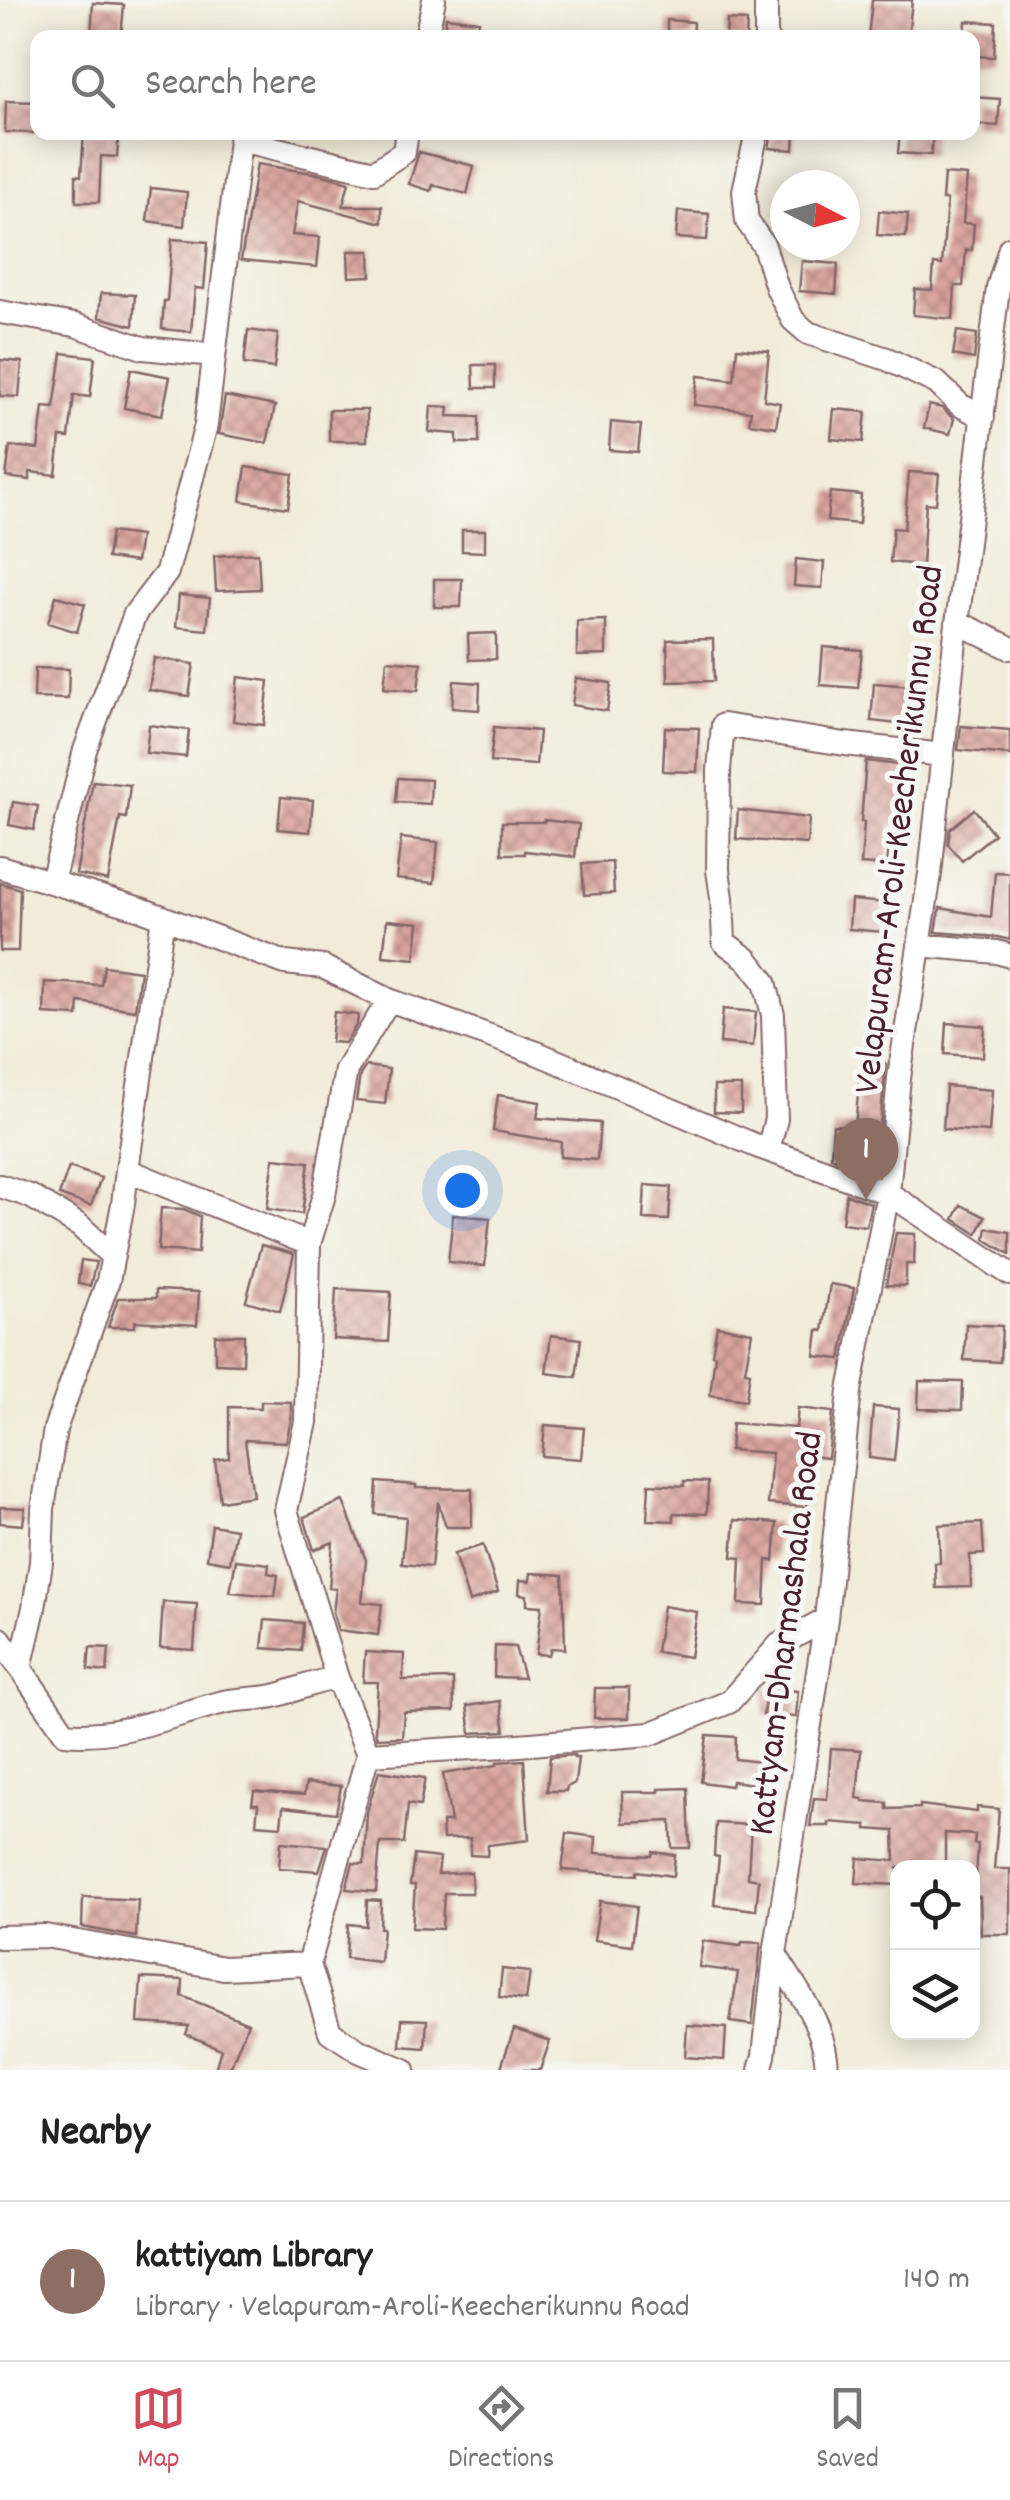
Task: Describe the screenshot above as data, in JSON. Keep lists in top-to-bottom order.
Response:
{
  "streets": {
    "street": ["Velapuram-Aroli-Keecherikunnu Road", "Kattyam-Dharmashala Road"]
  },
  "crossings": [
    ["Velapuram-Aroli-Keecherikunnu Road", "Kattyam-Dharmashala Road"]
  ],
  "north": "right",
  "page": {
    "search": "Search here",
    "pins": "1",
    "heading": "Nearby",
    "list": [
      {
        "mark": "1",
        "name": "kattiyam Library",
        "note": "Library · Velapuram-Aroli-Keecherikunnu Road",
        "value": "140 m"
      }
    ],
    "nav": ["Map", "Directions", "Saved"]
  }
}
